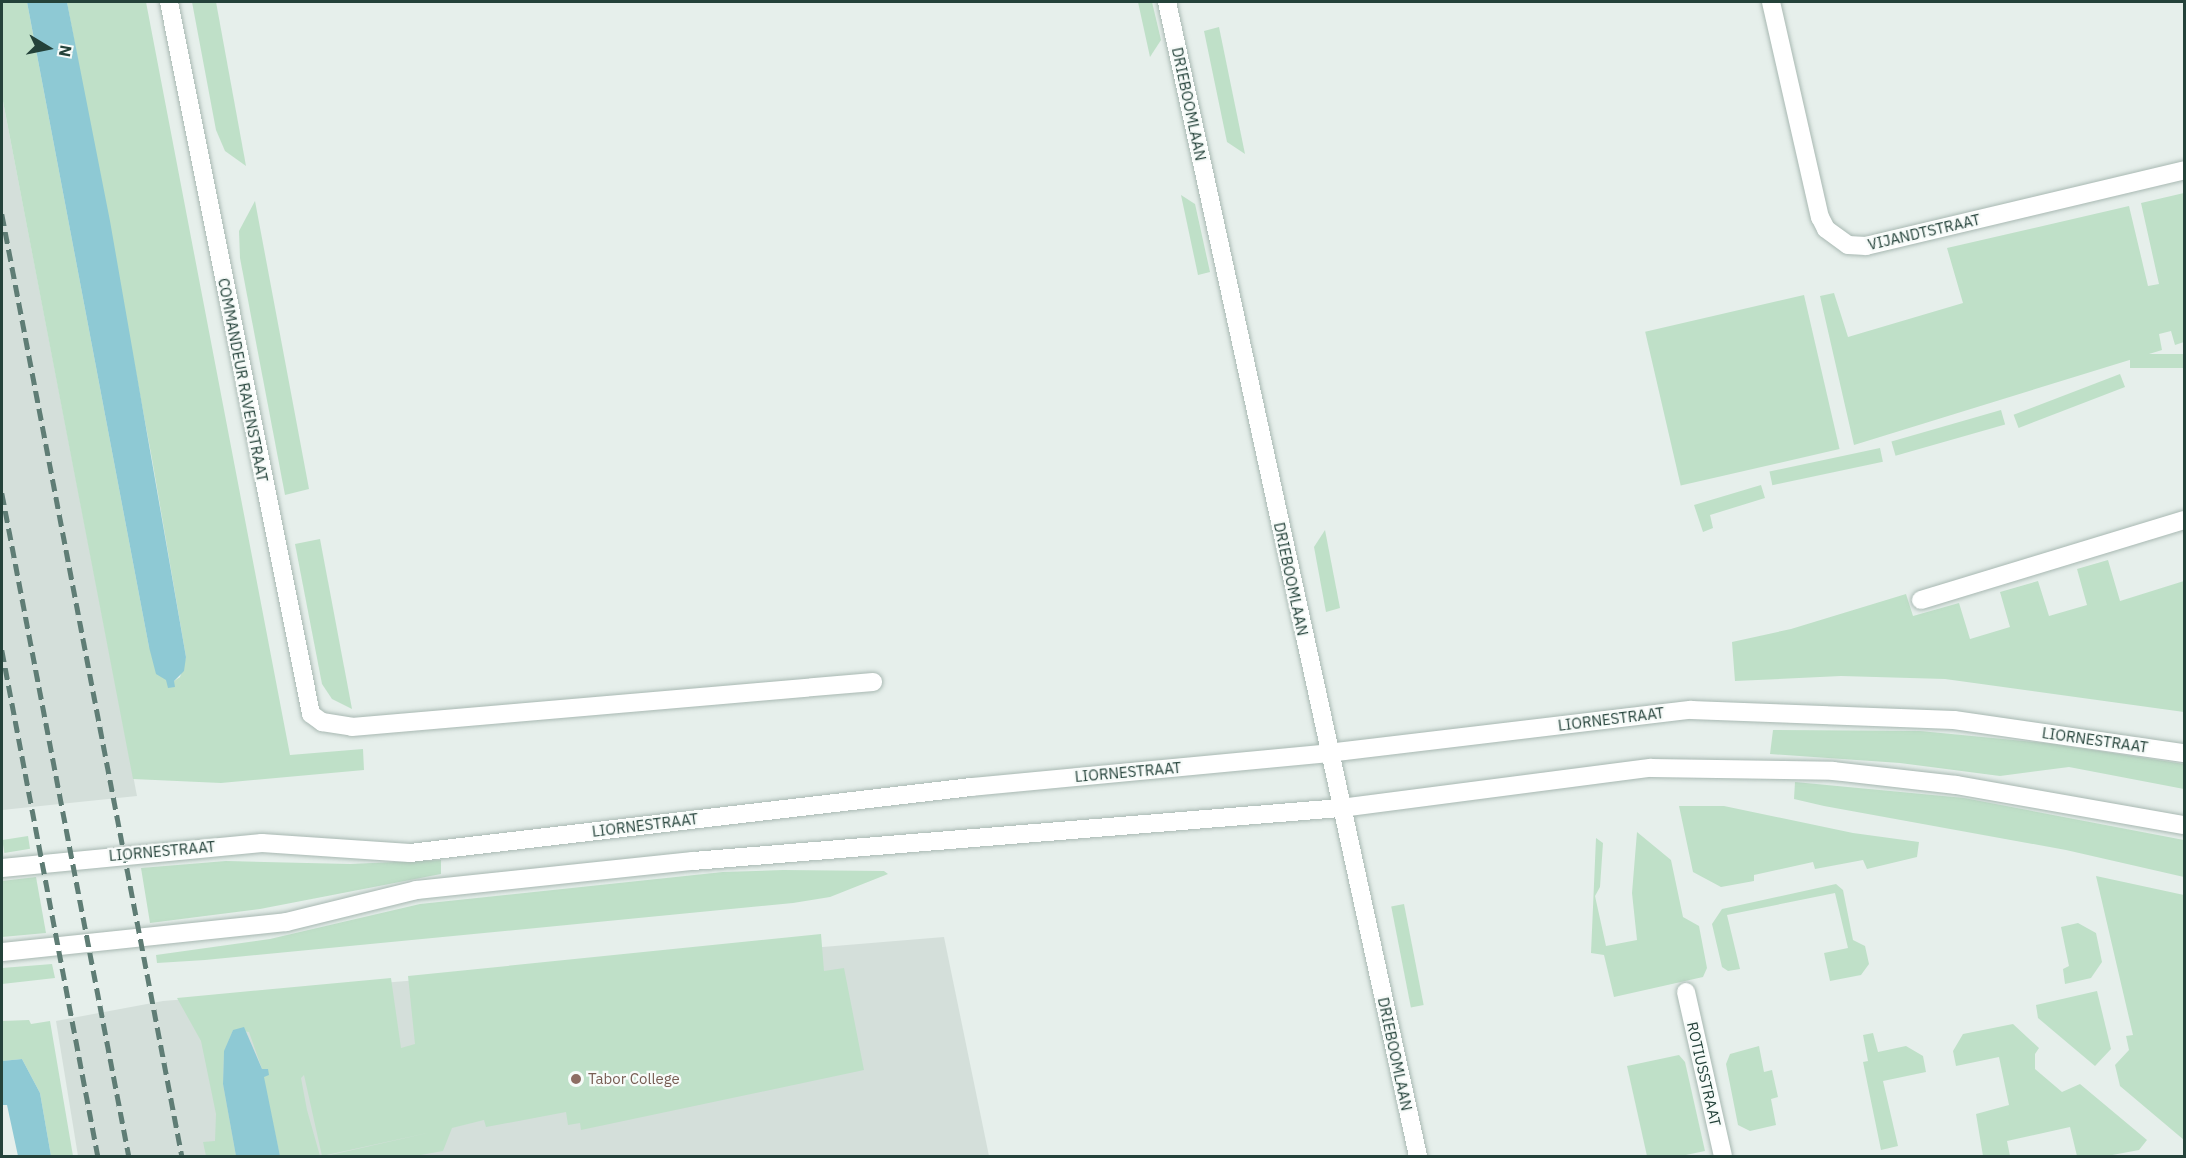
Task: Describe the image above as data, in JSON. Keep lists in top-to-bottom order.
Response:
{
  "streets": {
    "street": [
      "DRIEBOOMLAAN",
      "VIJANDTSTRAAT",
      "COMMANDEUR RAVENSTRAAT",
      "LIORNESTRAAT",
      "ROTIUSSTRAAT"
    ]
  },
  "crossings": [
    ["DRIEBOOMLAAN", "LIORNESTRAAT"]
  ],
  "places": ["Tabor College"],
  "north": "right"
}
